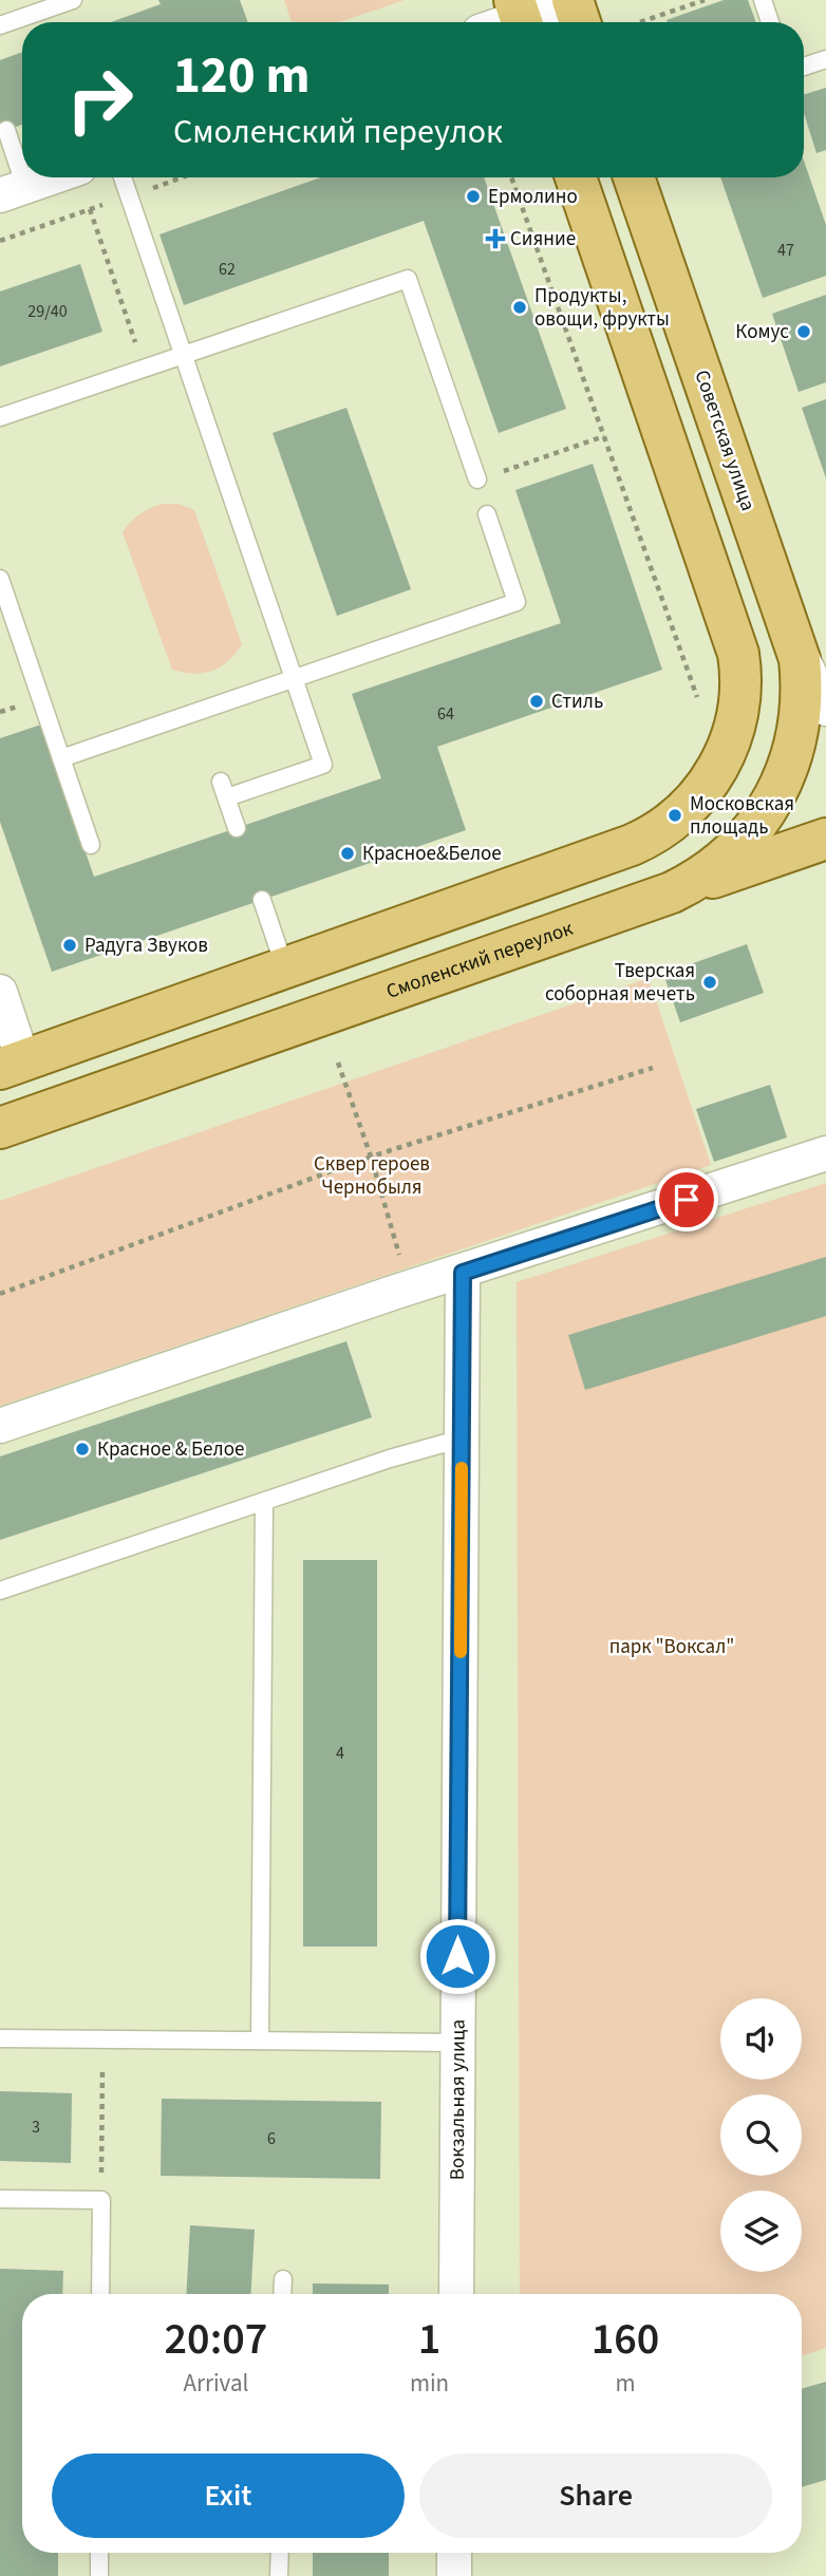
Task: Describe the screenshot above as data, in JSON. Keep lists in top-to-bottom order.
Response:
{
  "streets": {
    "main road": ["Советская улица", "Смоленский переулок"],
    "street": ["Вокзальная улица"]
  },
  "crossings": [
    ["Советская улица", "Смоленский переулок"]
  ],
  "parks": ["Сквер героев Чернобыля", "парк \"Воксал\""],
  "places": {
    "other": [
      "Ермолино",
      "Продукты, овощи, фрукты",
      "Комус",
      "Стиль",
      "Московская площадь",
      "Красное&Белое",
      "Радуга Звуков",
      "Тверская соборная мечеть",
      "Красное & Белое"
    ],
    "health": ["Сияние"]
  },
  "house_numbers": [
    "47",
    "62",
    "29/40",
    "64",
    "4",
    "3",
    "6"
  ],
  "page": {
    "turn": ["120 m", "Смоленский переулок"],
    "eta": [
      "20:07",
      "Arrival",
      "1",
      "min",
      "160",
      "m"
    ],
    "buttons": ["Exit", "Share"]
  }
}
